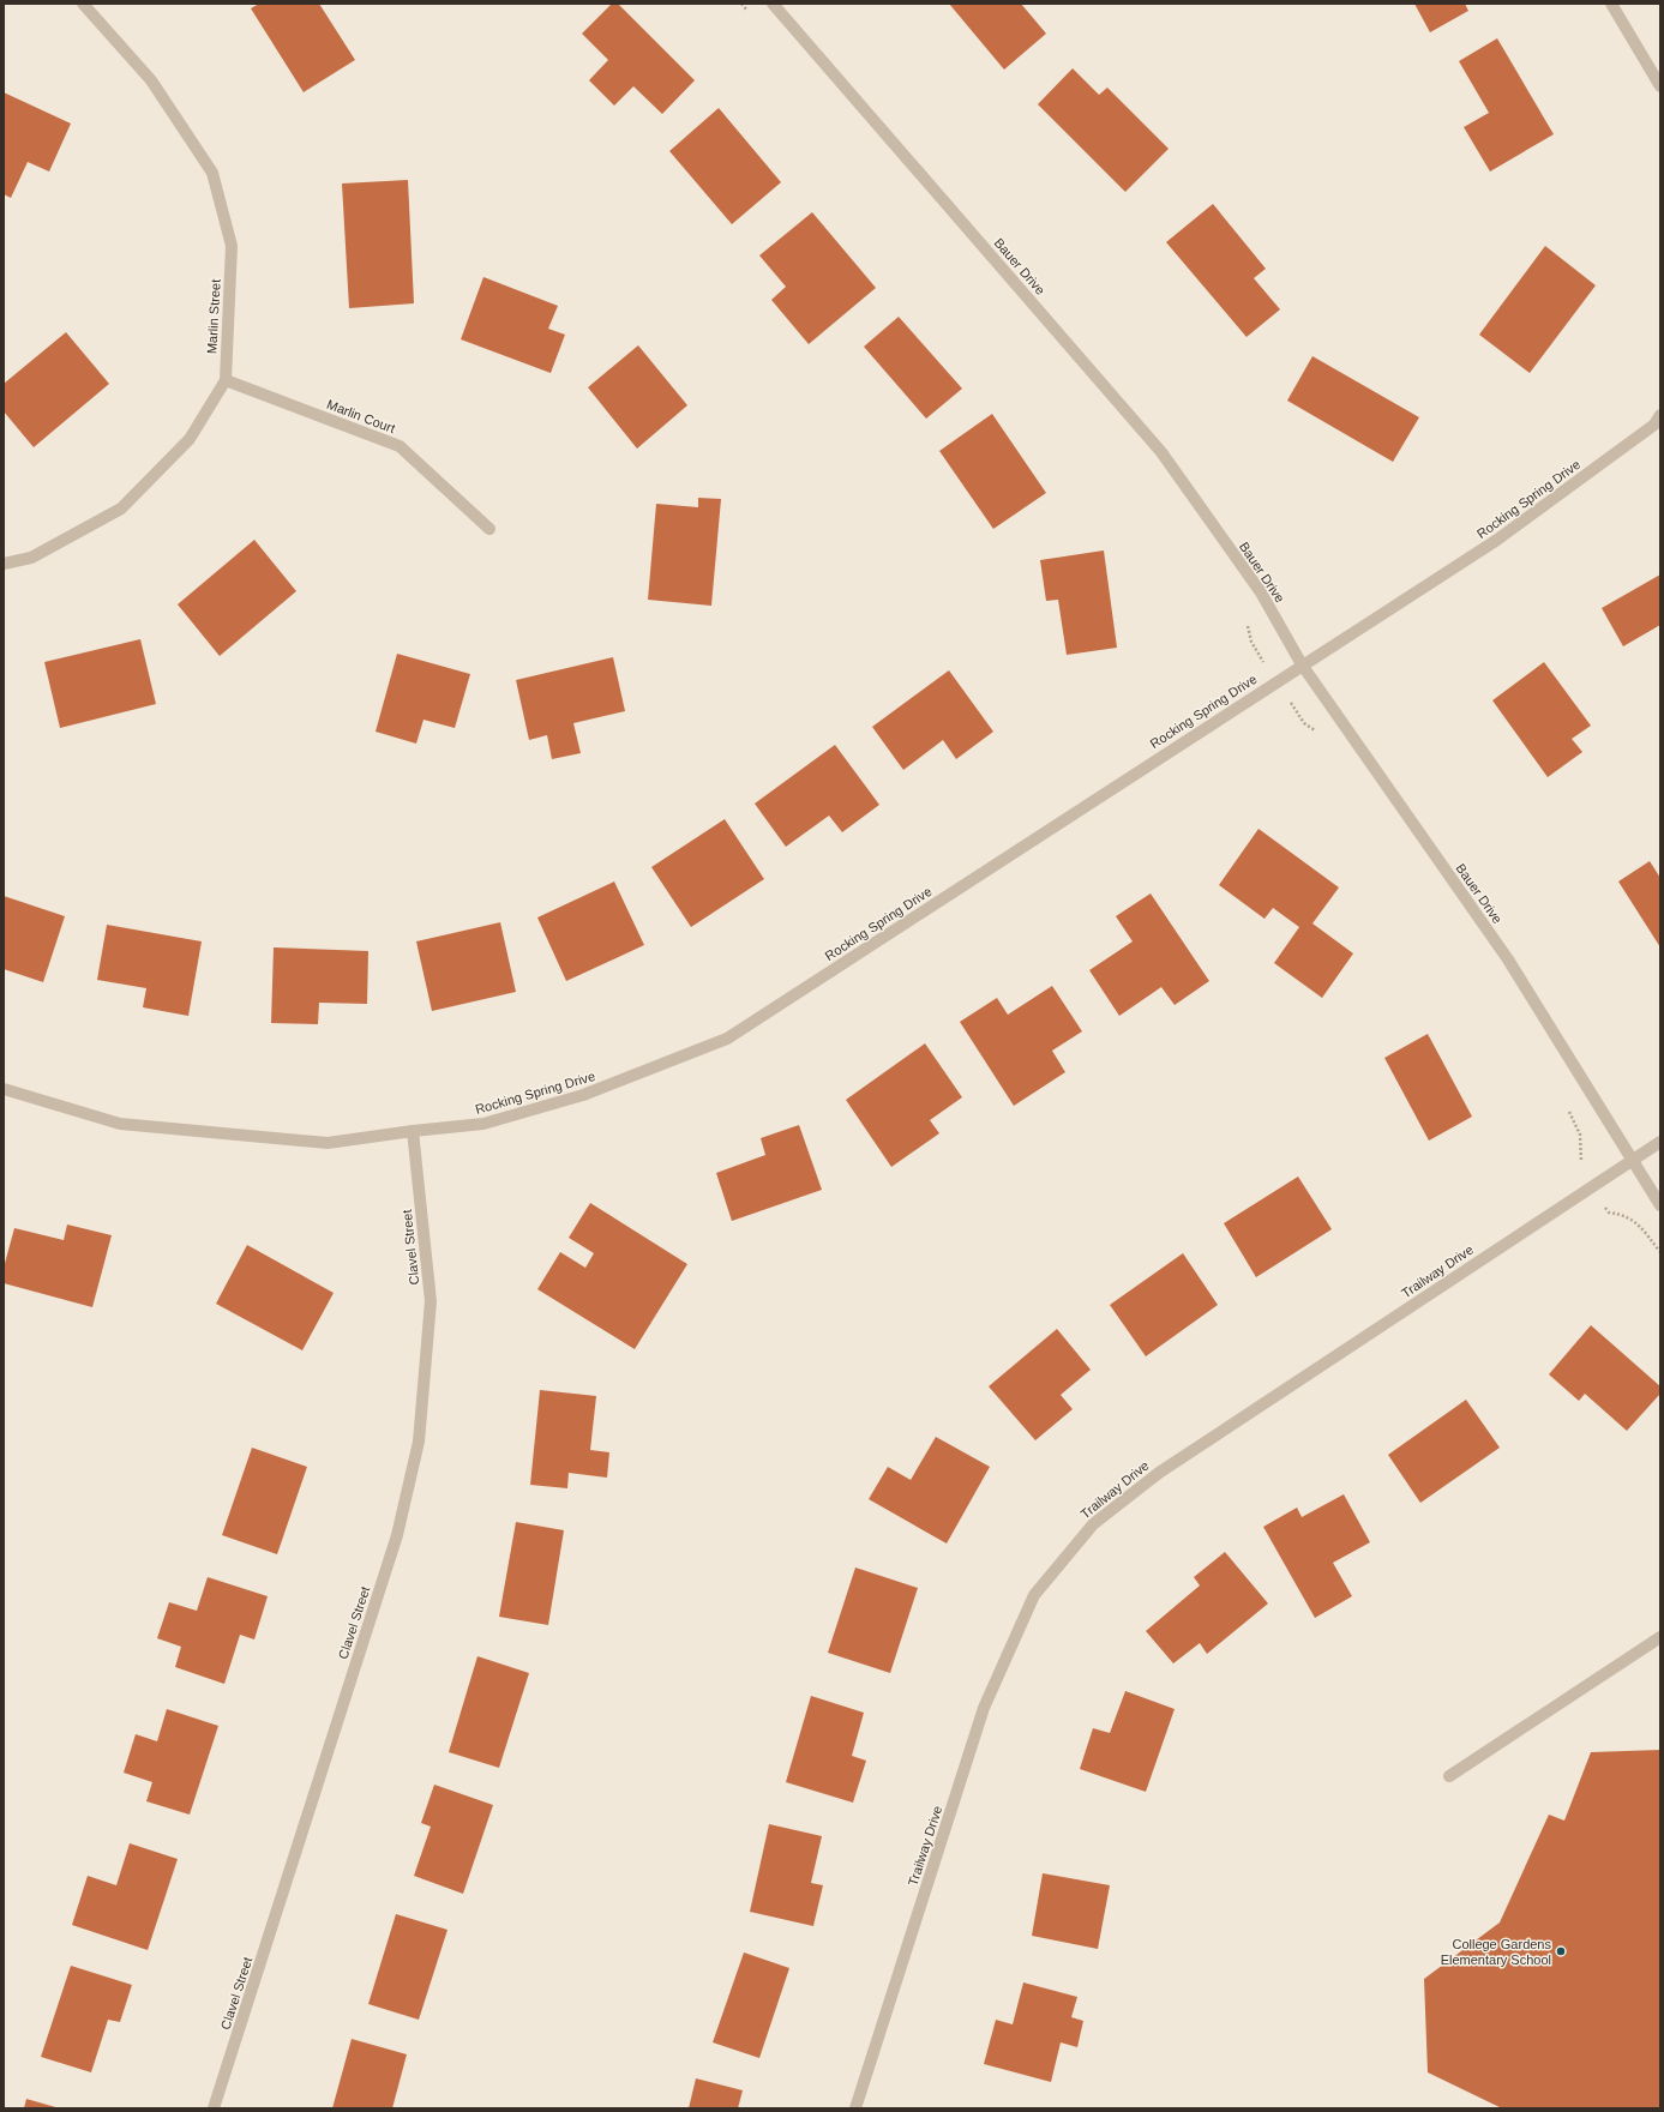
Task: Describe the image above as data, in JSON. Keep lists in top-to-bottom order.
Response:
{
  "streets": {
    "street": [
      "Bauer Drive",
      "Marlin Street",
      "Marlin Court",
      "Rocking Spring Drive",
      "Clavel Street",
      "Trailway Drive"
    ]
  },
  "crossings": [
    ["Bauer Drive", "Rocking Spring Drive"],
    ["Bauer Drive", "Trailway Drive"],
    ["Marlin Street", "Marlin Court"],
    ["Rocking Spring Drive", "Clavel Street"]
  ],
  "places": ["College Gardens Elementary School"]
}
